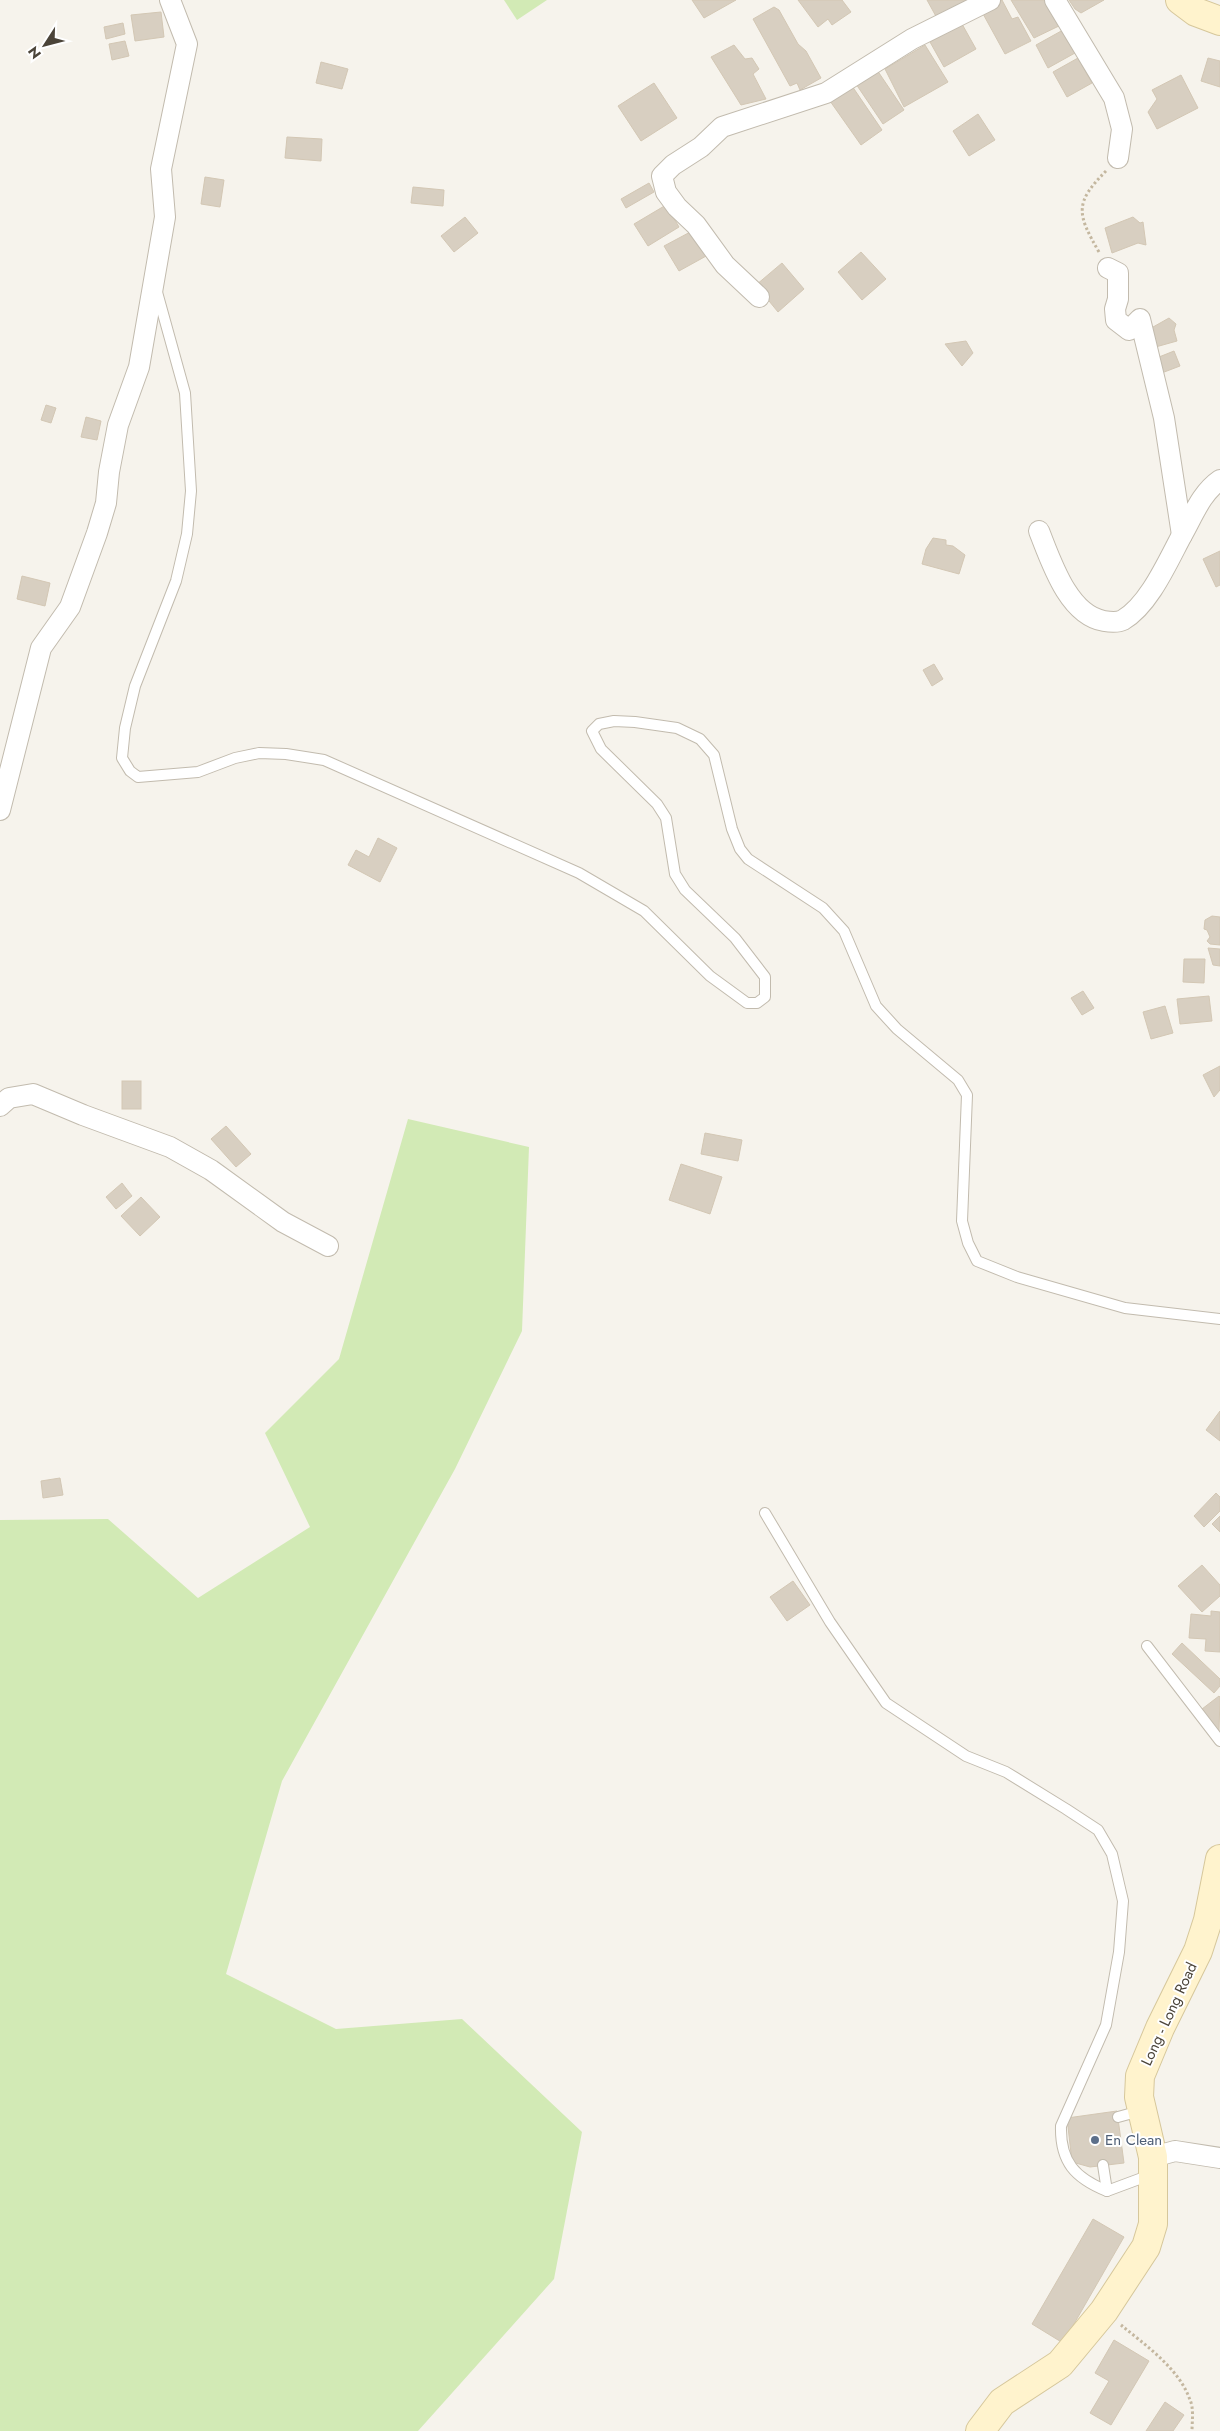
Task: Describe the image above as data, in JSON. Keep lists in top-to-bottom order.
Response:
{
  "streets": {
    "main road": ["Long - Long Road"]
  },
  "places": ["En Clean"],
  "north": "bottom left"
}
